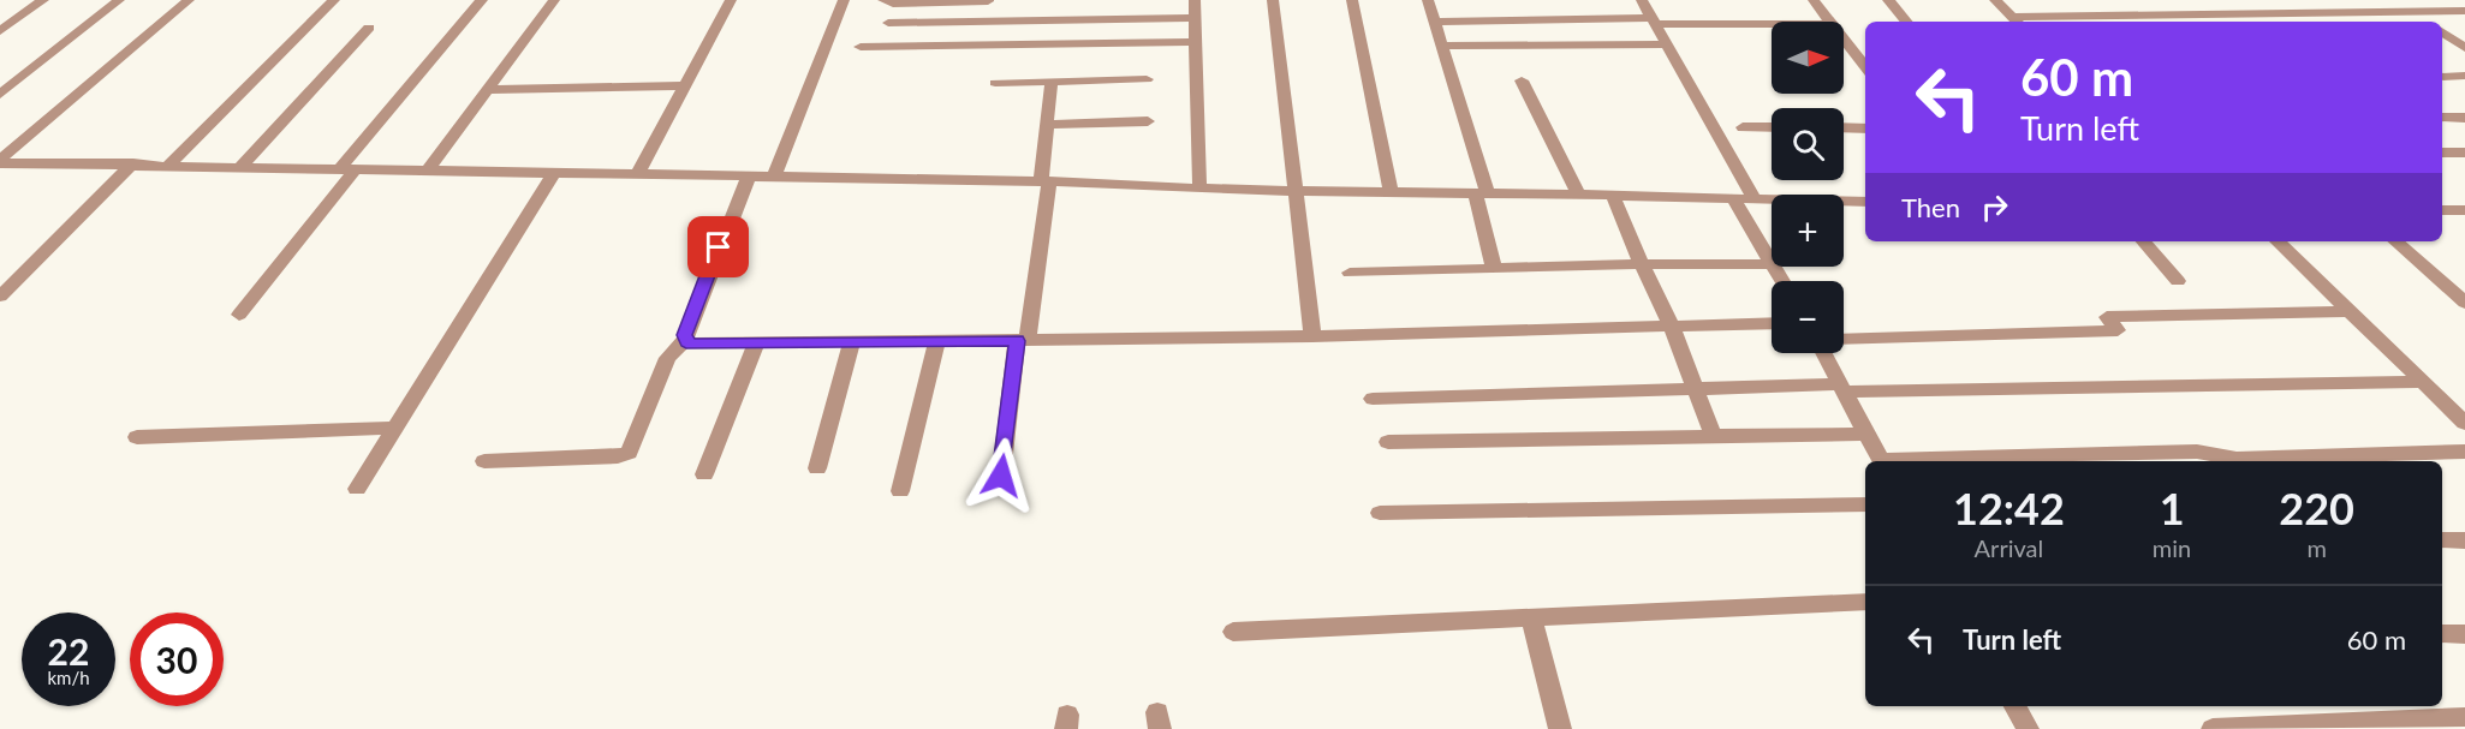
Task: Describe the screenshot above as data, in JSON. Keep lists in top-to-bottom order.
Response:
{
  "north": "right",
  "page": {
    "map_buttons": ["+", "−"],
    "turn": ["60 m", "Turn left"],
    "then": "Then",
    "eta": [
      "12:42",
      "Arrival",
      "1",
      "min",
      "220",
      "m"
    ],
    "list": [
      {
        "name": "Turn left",
        "value": "60 m"
      }
    ],
    "speed": "22 km/h",
    "limit": "30"
  }
}
